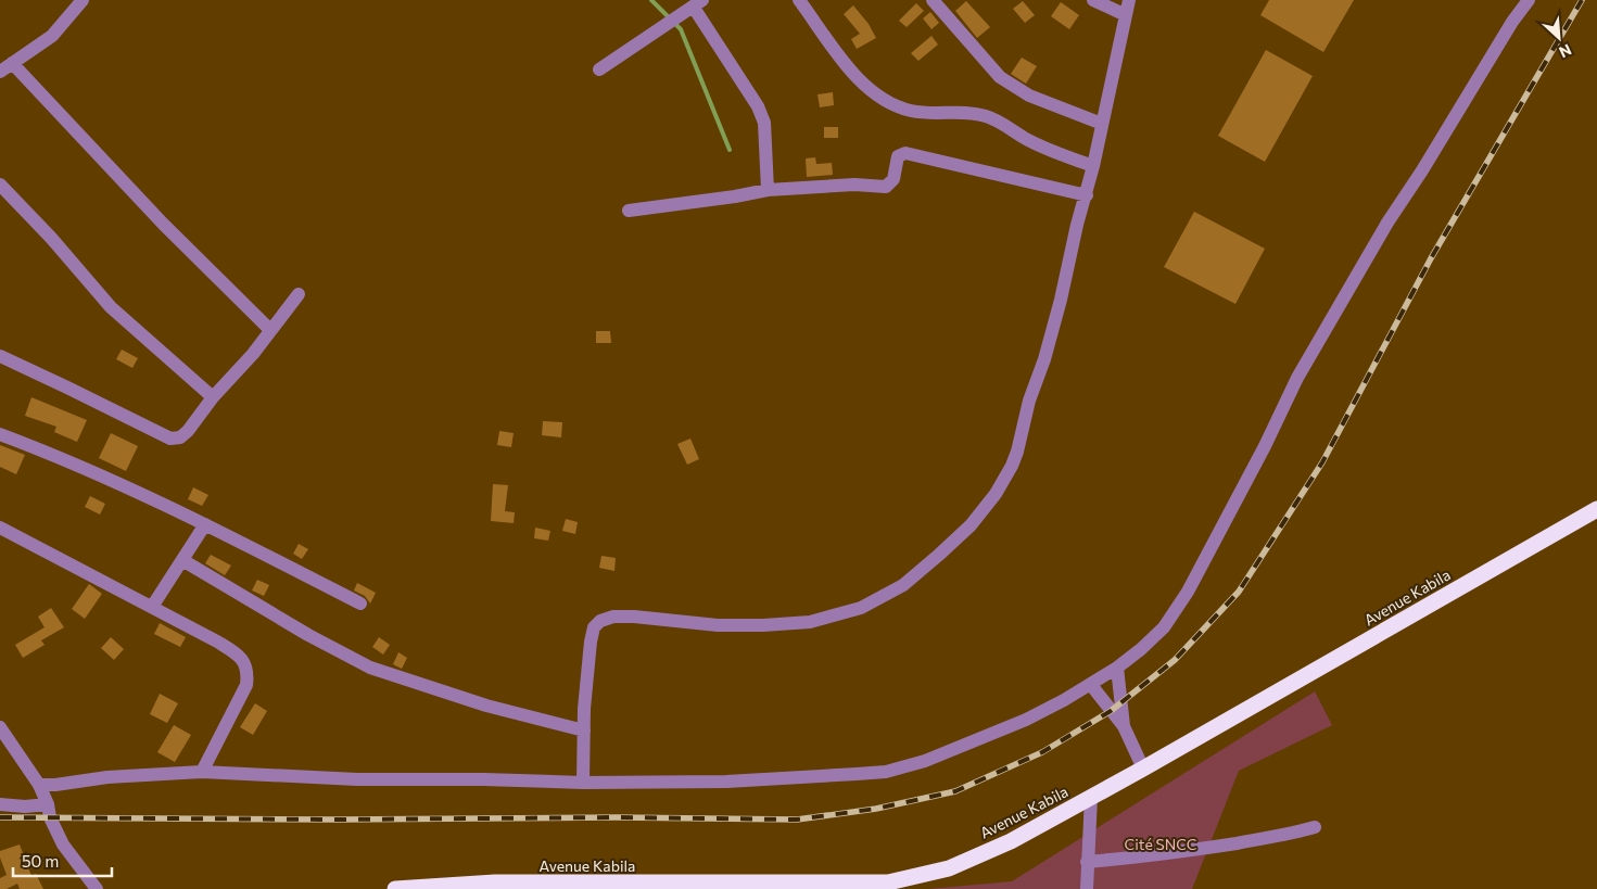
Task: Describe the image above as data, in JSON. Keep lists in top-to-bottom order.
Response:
{
  "streets": {
    "highway": ["Avenue Kabila"]
  },
  "parks": ["Cité SNCC"],
  "scale_bar": "50 m",
  "north": "bottom right"
}
